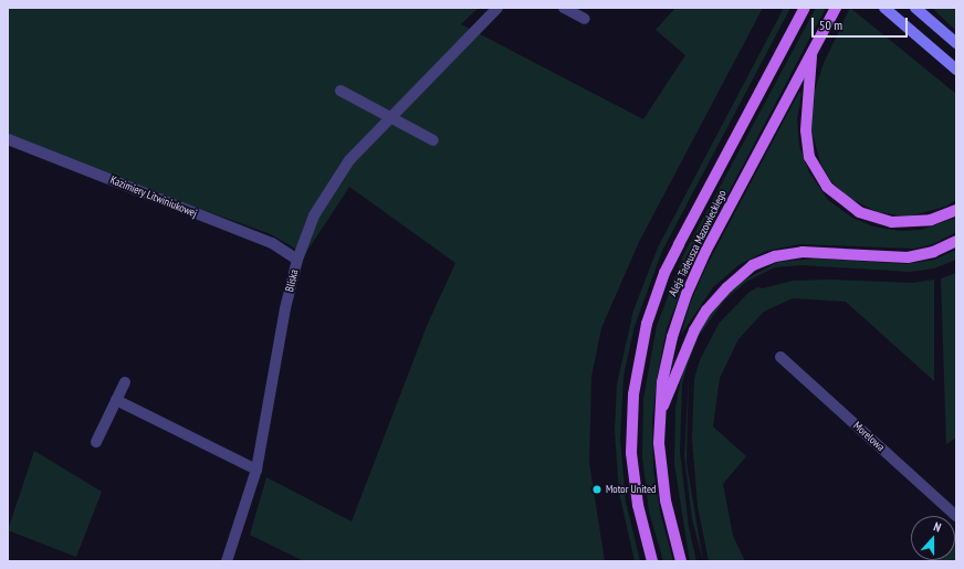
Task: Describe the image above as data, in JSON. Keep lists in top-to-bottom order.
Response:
{
  "streets": {
    "main road": ["Aleja Tadeusza Mazowieckiego"],
    "street": ["Kazimiery Litwiniukowej", "Bliska", "Morelowa"]
  },
  "crossings": [
    ["Kazimiery Litwiniukowej", "Bliska"]
  ],
  "places": ["Motor United"],
  "scale_bar": "50 m",
  "north": "top"
}
